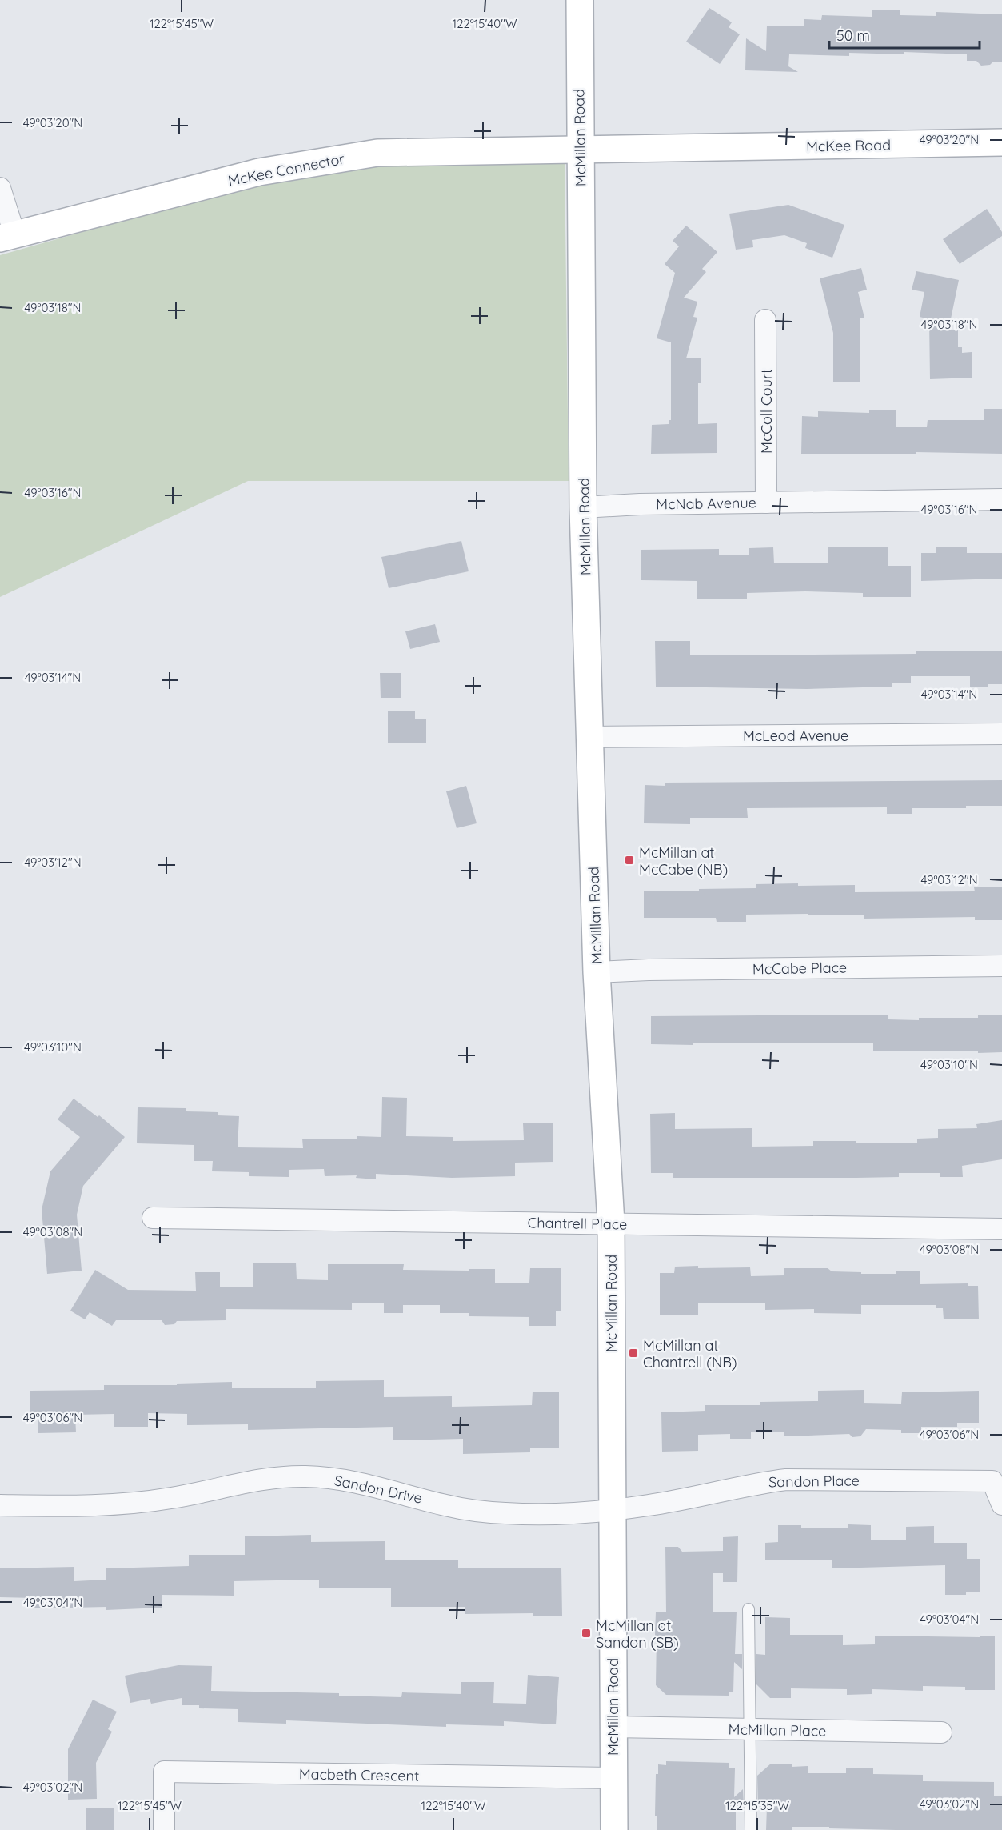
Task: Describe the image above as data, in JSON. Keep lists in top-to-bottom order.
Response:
{
  "streets": {
    "main road": ["McMillan Road", "McKee Road", "McKee Connector"],
    "street": [
      "McColl Court",
      "McNab Avenue",
      "McLeod Avenue",
      "McCabe Place",
      "Chantrell Place",
      "Sandon Place",
      "Sandon Drive",
      "McMillan Place",
      "Macbeth Crescent"
    ]
  },
  "crossings": [
    ["McMillan Road", "McKee Road"],
    ["McMillan Road", "McKee Connector"],
    ["McMillan Road", "McNab Avenue"],
    ["McMillan Road", "McLeod Avenue"],
    ["McMillan Road", "McCabe Place"],
    ["McMillan Road", "Chantrell Place"],
    ["McMillan Road", "Sandon Place"],
    ["McMillan Road", "Sandon Drive"],
    ["McMillan Road", "McMillan Place"],
    ["McMillan Road", "Macbeth Crescent"],
    ["McKee Road", "McKee Connector"],
    ["McColl Court", "McNab Avenue"],
    ["Sandon Place", "Sandon Drive"]
  ],
  "places": {
    "transit": ["McMillan at McCabe (NB)", "McMillan at Chantrell (NB)", "McMillan at Sandon (SB)"]
  },
  "scale_bar": "50 m",
  "coordinates": [
    "122°15'45\"W",
    "122°15'40\"W",
    "49°03'20\"N",
    "49°03'18\"N",
    "49°03'16\"N",
    "49°03'14\"N",
    "49°03'12\"N",
    "49°03'10\"N",
    "49°03'08\"N",
    "49°03'06\"N",
    "49°03'04\"N",
    "49°03'02\"N",
    "122°15'35\"W"
  ]
}
